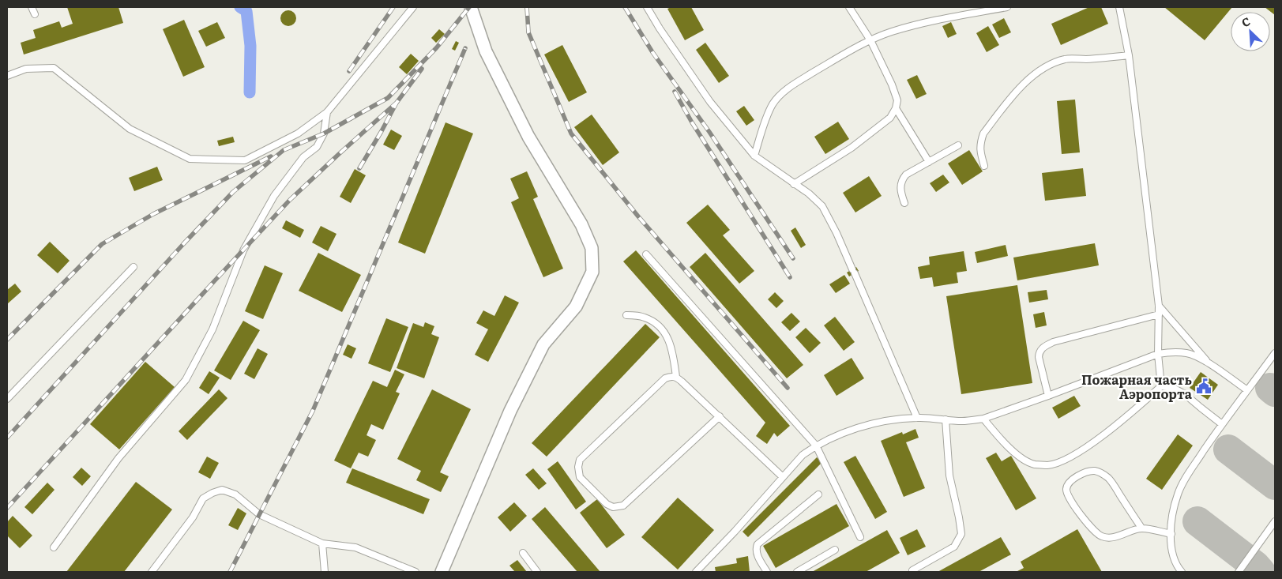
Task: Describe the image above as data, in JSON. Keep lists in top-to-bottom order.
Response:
{
  "places": {
    "public building": ["Пожарная часть Аэропорта"]
  },
  "north": "top left"
}
